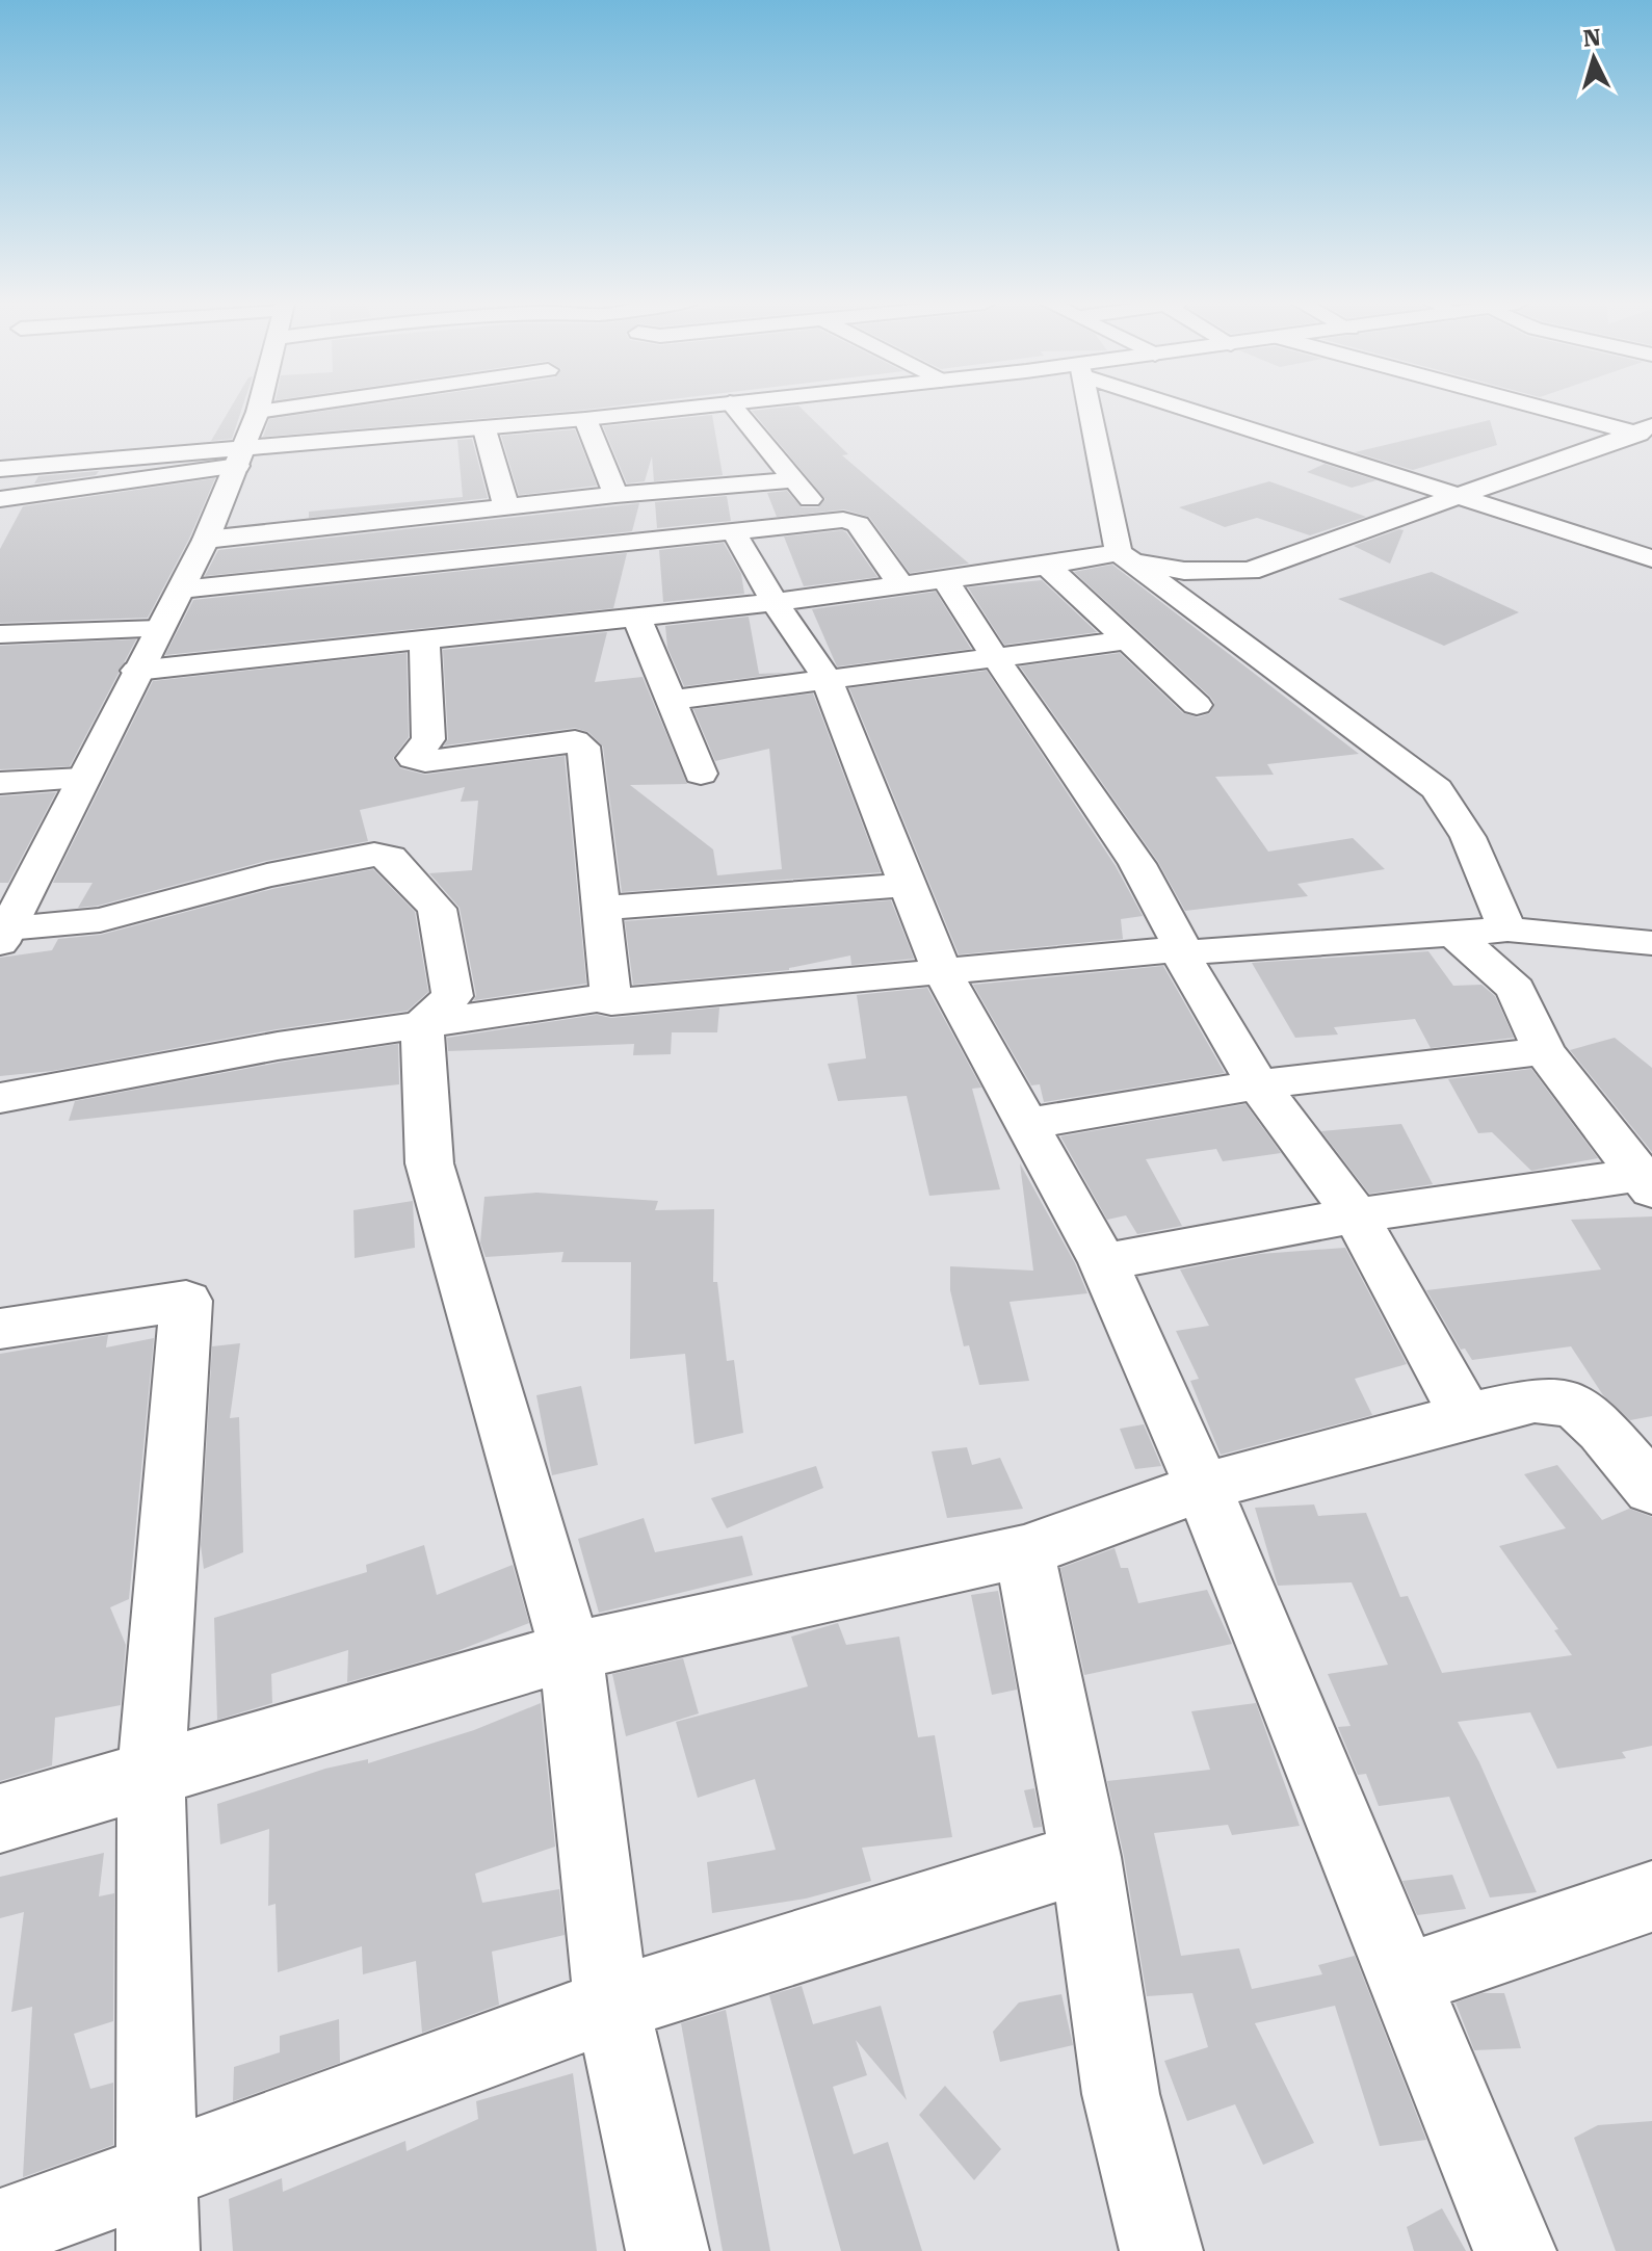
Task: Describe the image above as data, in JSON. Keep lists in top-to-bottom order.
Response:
{
  "north": "top"
}
